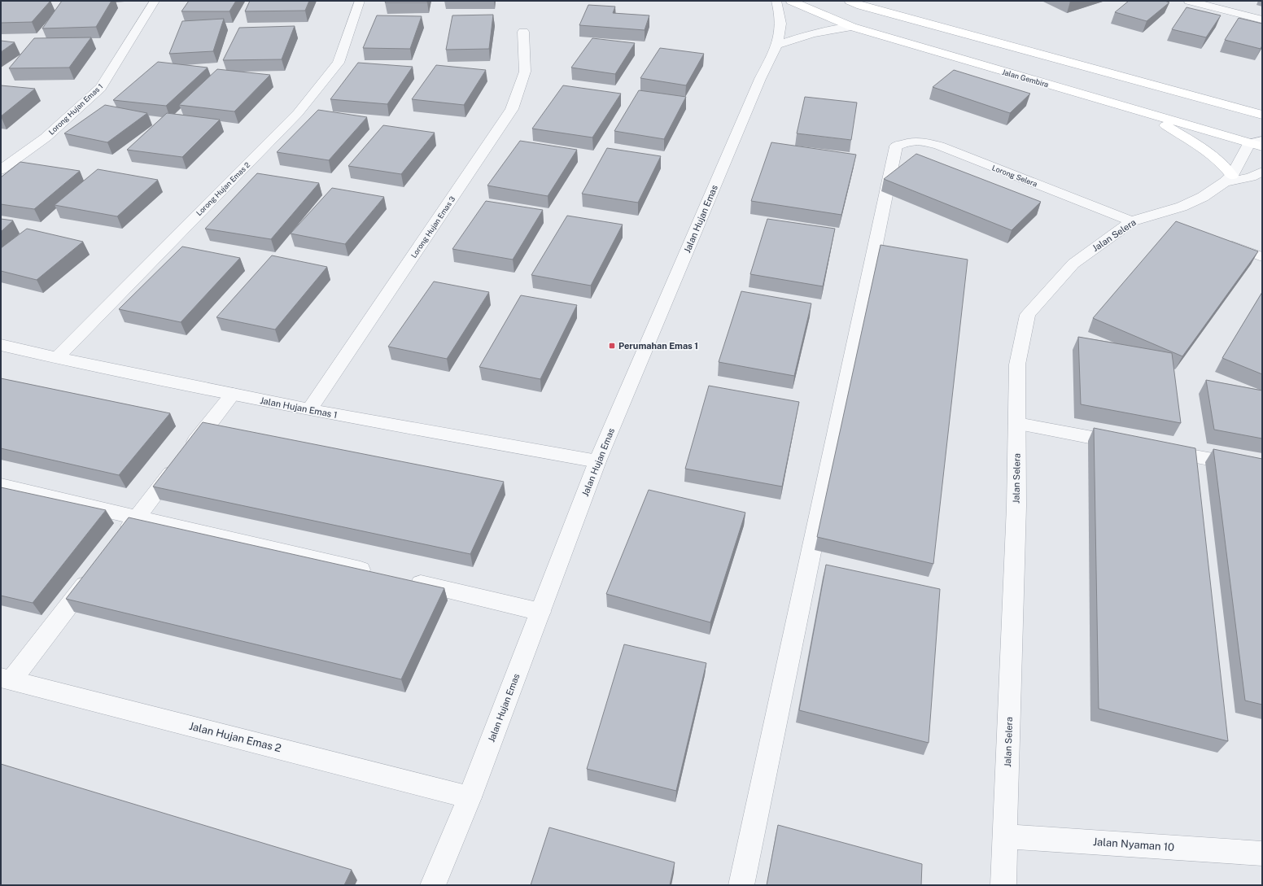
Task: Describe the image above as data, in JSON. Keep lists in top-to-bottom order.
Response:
{
  "streets": {
    "main road": ["Jalan Gembira"],
    "street": [
      "Lorong Hujan Emas 1",
      "Lorong Selera",
      "Lorong Hujan Emas 2",
      "Jalan Hujan Emas",
      "Lorong Hujan Emas 3",
      "Jalan Selera",
      "Jalan Hujan Emas 1",
      "Jalan Hujan Emas 2",
      "Jalan Nyaman 10"
    ]
  },
  "crossings": [
    ["Jalan Gembira", "Jalan Selera"],
    ["Lorong Selera", "Jalan Selera"],
    ["Lorong Hujan Emas 2", "Jalan Hujan Emas 1"],
    ["Jalan Hujan Emas", "Jalan Hujan Emas 1"],
    ["Jalan Hujan Emas", "Jalan Hujan Emas 2"],
    ["Lorong Hujan Emas 3", "Jalan Hujan Emas 1"],
    ["Jalan Selera", "Jalan Nyaman 10"]
  ],
  "places": {
    "transit": ["Perumahan Emas 1"]
  }
}
